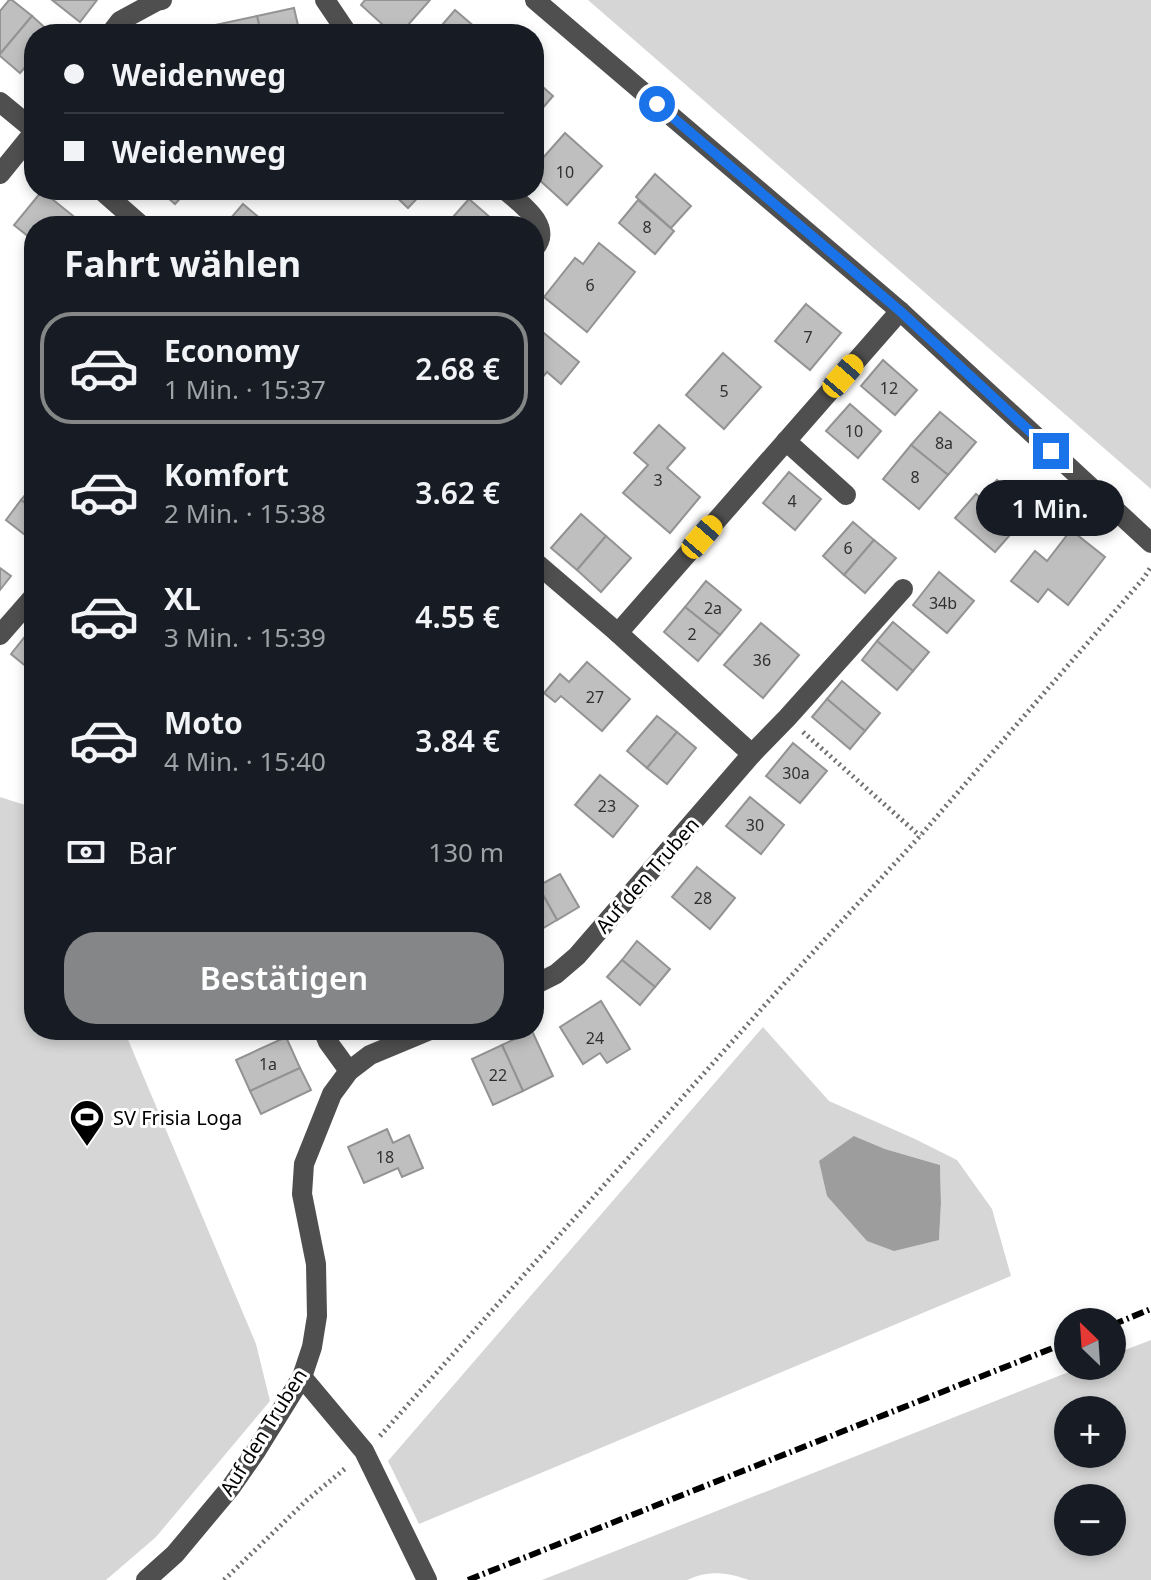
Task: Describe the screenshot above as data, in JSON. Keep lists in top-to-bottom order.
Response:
{
  "streets": {
    "street": ["Auf den Truben"]
  },
  "places": {
    "sports": ["SV Frisia Loga"]
  },
  "house_numbers": [
    "10",
    "8",
    "6",
    "7",
    "12",
    "5",
    "10",
    "8a",
    "8",
    "3",
    "4",
    "6",
    "34b",
    "2a",
    "2",
    "36",
    "27",
    "30a",
    "23",
    "30",
    "28",
    "24",
    "1a",
    "22",
    "18"
  ],
  "north": "top left",
  "page": {
    "banner": ["Weidenweg", "Weidenweg"],
    "heading": "Fahrt wählen",
    "list": [
      {
        "name": "Economy",
        "note": "1 Min. · 15:37",
        "value": "2.68 €"
      },
      {
        "name": "Komfort",
        "note": "2 Min. · 15:38",
        "value": "3.62 €"
      },
      {
        "name": "XL",
        "note": "3 Min. · 15:39",
        "value": "4.55 €"
      },
      {
        "name": "Moto",
        "note": "4 Min. · 15:40",
        "value": "3.84 €"
      }
    ],
    "bubble": "1 Min.",
    "pay": ["Bar", "130 m"],
    "buttons": "Bestätigen",
    "map_buttons": ["+", "−"]
  }
}
